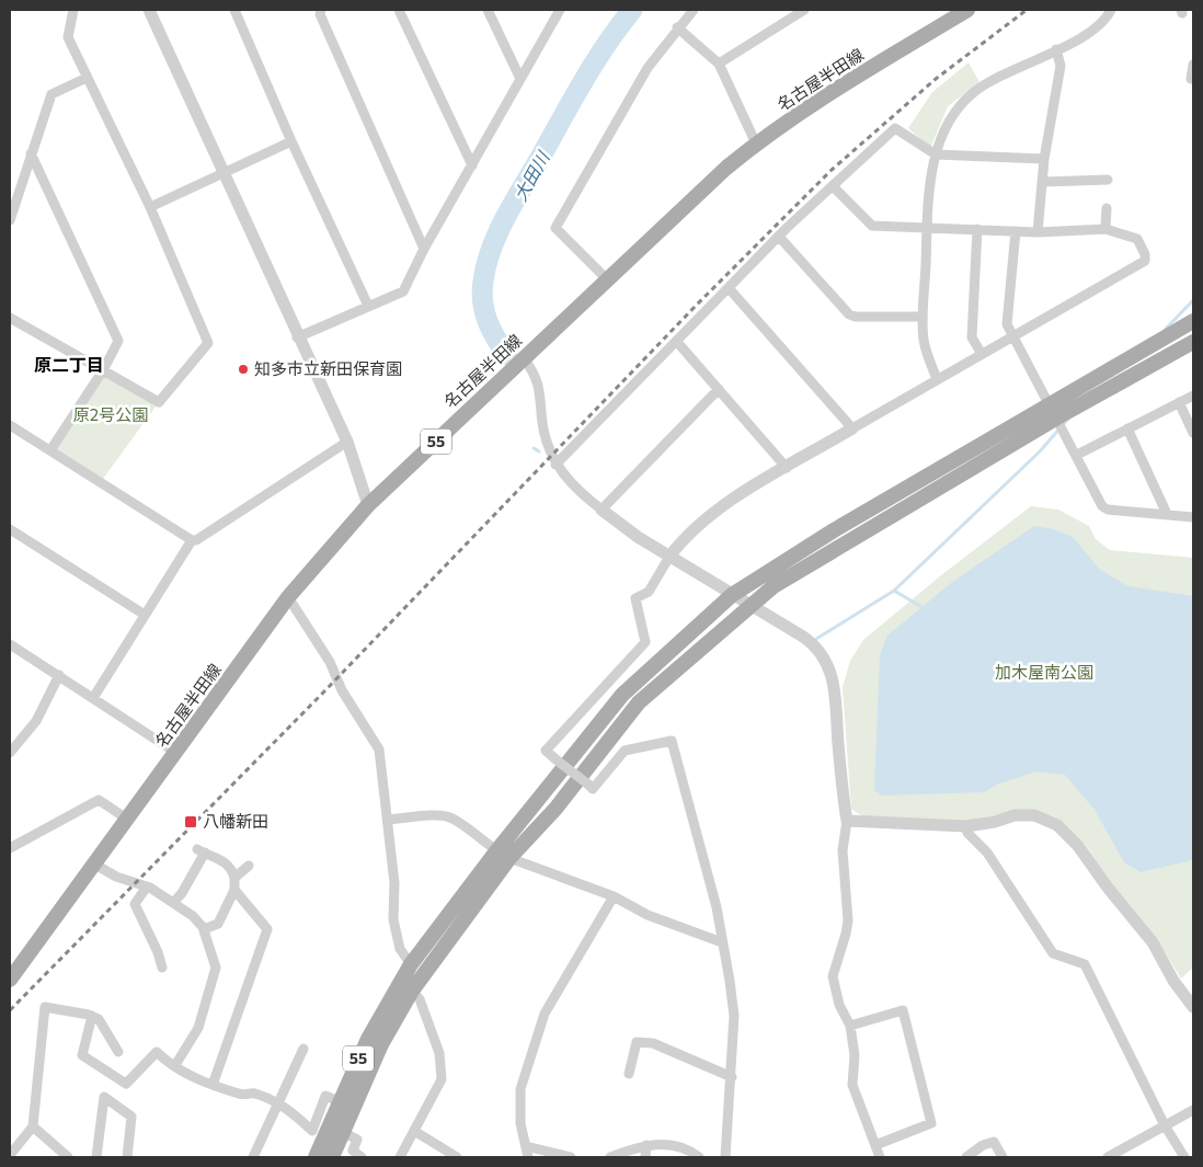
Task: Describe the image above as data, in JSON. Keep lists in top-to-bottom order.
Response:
{
  "streets": {
    "main road": ["名古屋半田線", "55"]
  },
  "districts": ["原二丁目"],
  "water": ["大田川"],
  "parks": ["原2号公園", "加木屋南公園"],
  "places": {
    "other": ["知多市立新田保育園"],
    "transit": ["八幡新田"]
  }
}
